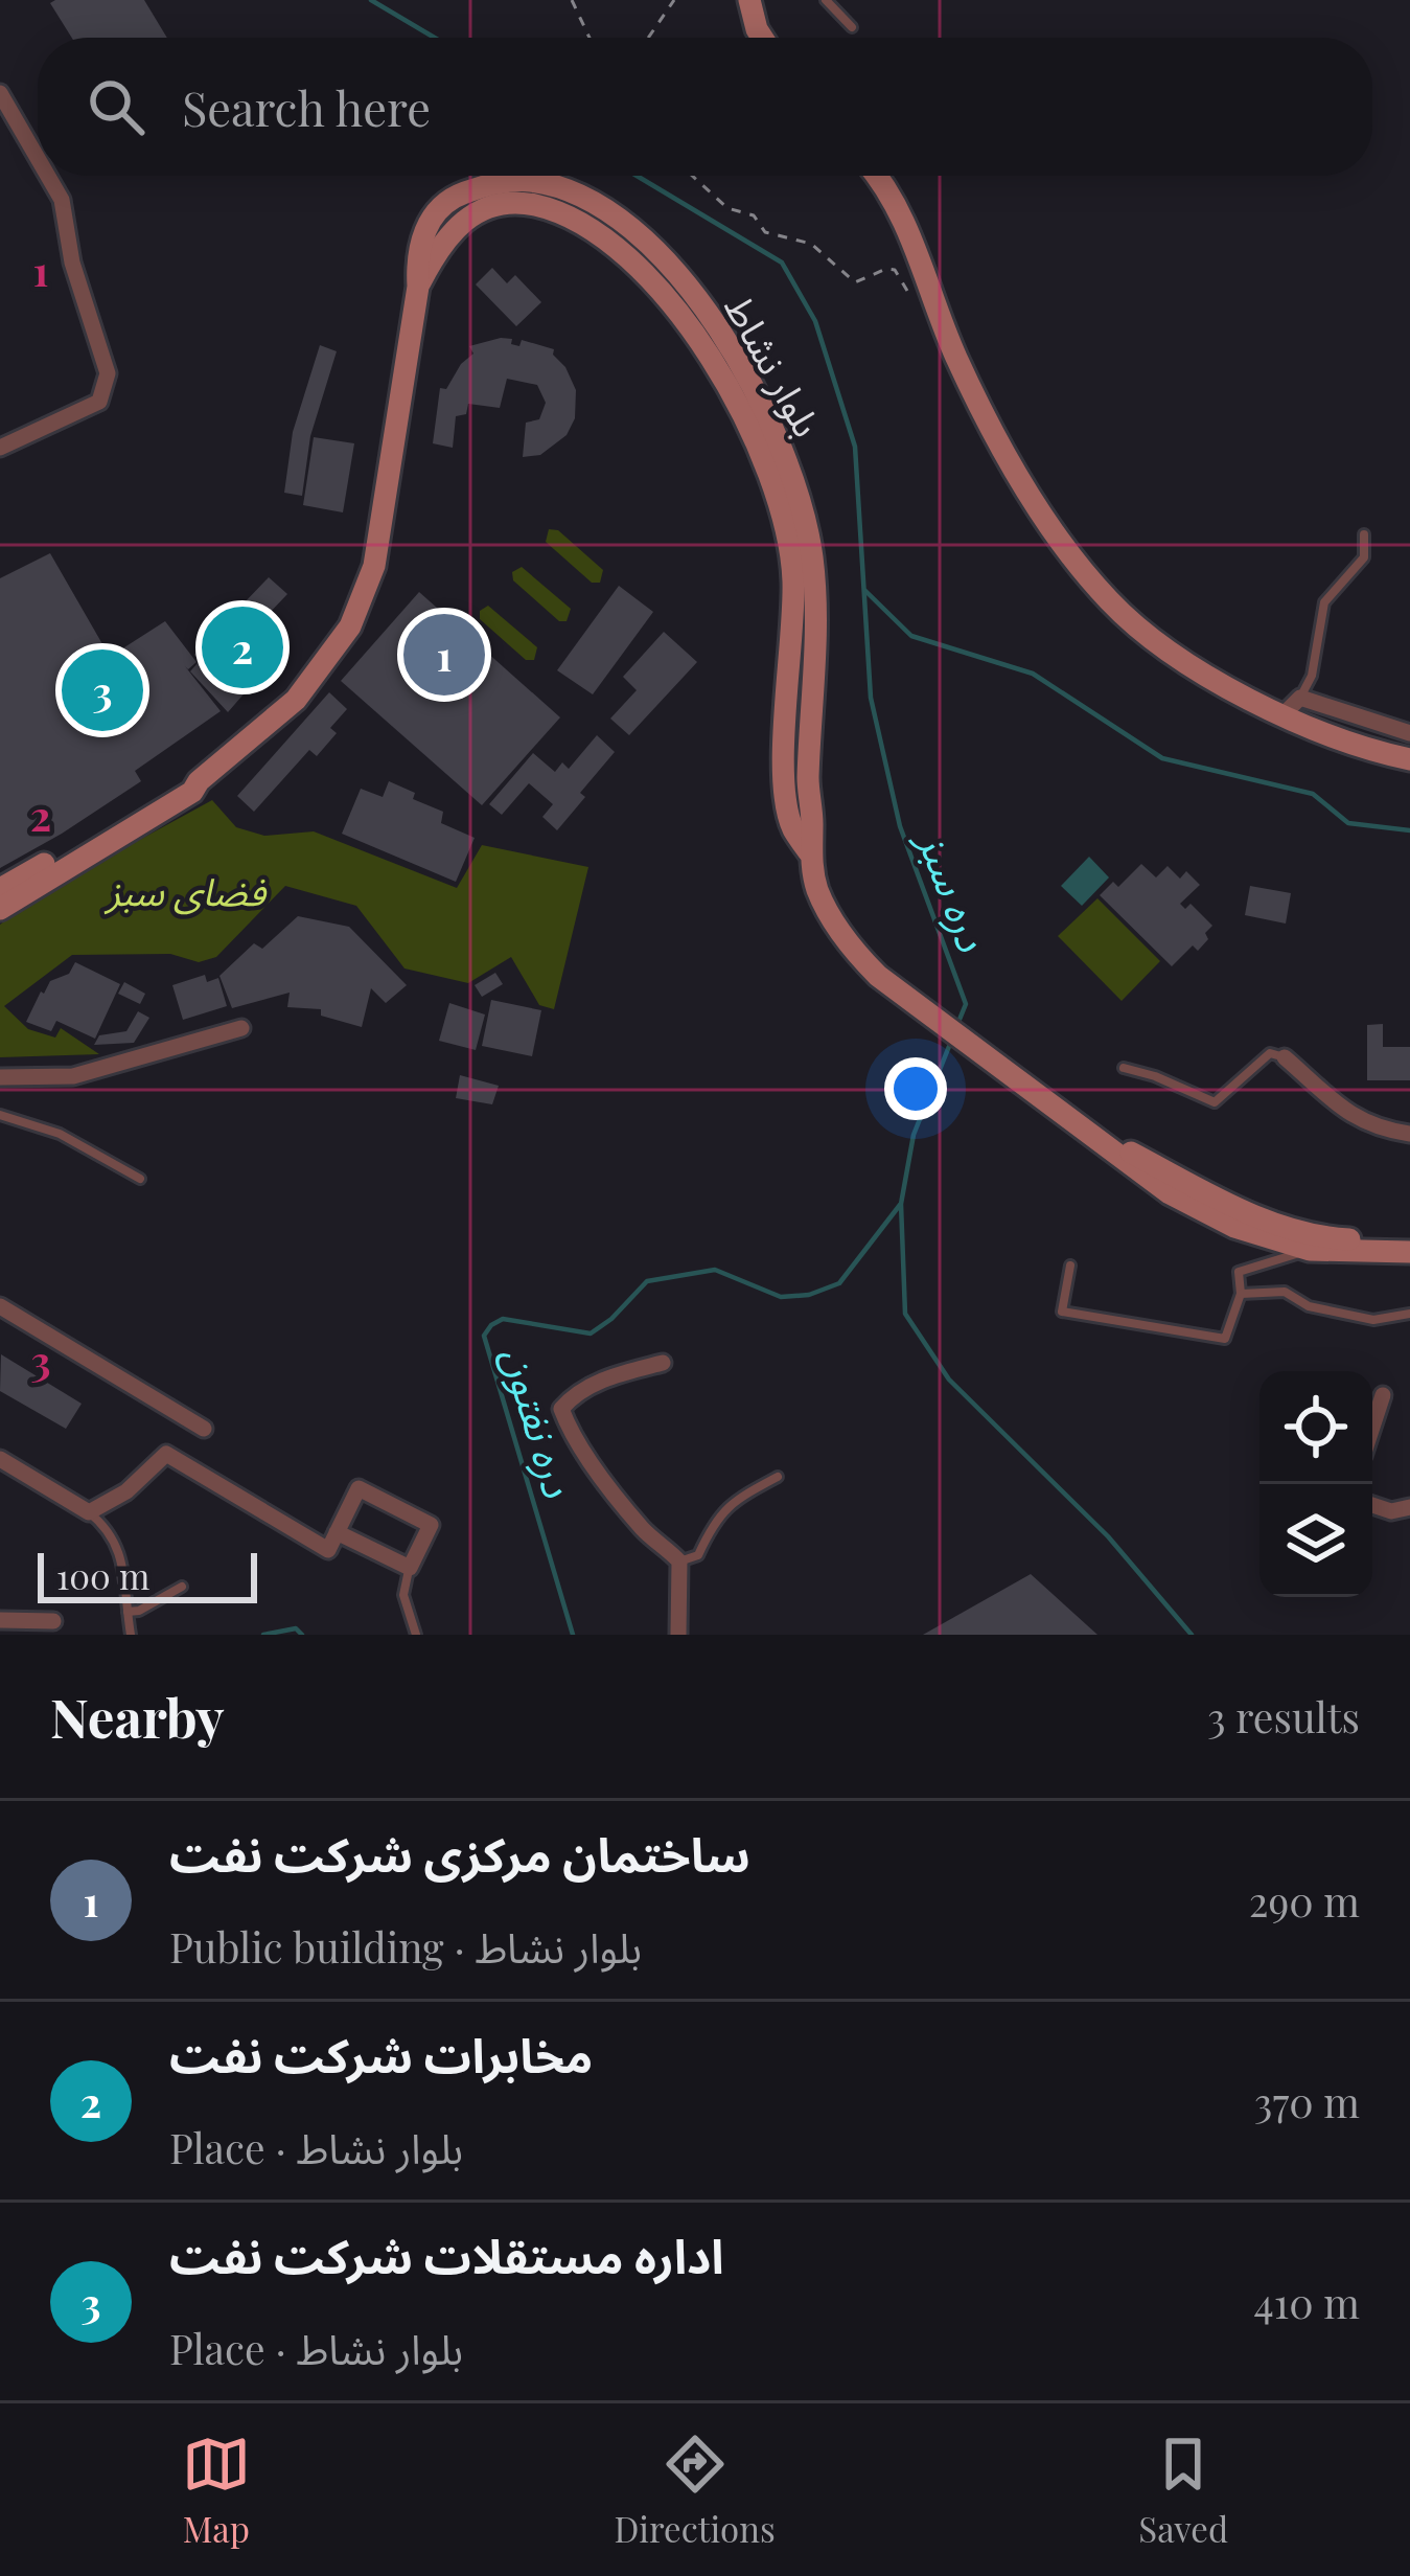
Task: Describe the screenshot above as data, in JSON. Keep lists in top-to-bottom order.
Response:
{
  "streets": {
    "main road": ["بلوار نشاط"]
  },
  "water": ["دره سبز", "دره نفتون"],
  "parks": ["فضای سبز"],
  "scale_bar": "100 m",
  "page": {
    "search": "Search here",
    "pins": ["2", "1", "3"],
    "scale": "100 m",
    "heading": ["Nearby", "3 results"],
    "list": [
      {
        "mark": "1",
        "name": "ساختمان مرکزی شرکت نفت",
        "note": "Public building · بلوار نشاط",
        "value": "290 m"
      },
      {
        "mark": "2",
        "name": "مخابرات شرکت نفت",
        "note": "Place · بلوار نشاط",
        "value": "370 m"
      },
      {
        "mark": "3",
        "name": "اداره مستقلات شرکت نفت",
        "note": "Place · بلوار نشاط",
        "value": "410 m"
      }
    ],
    "nav": ["Map", "Directions", "Saved"]
  },
  "grid": {
    "rows": ["1", "2", "3"]
  }
}
